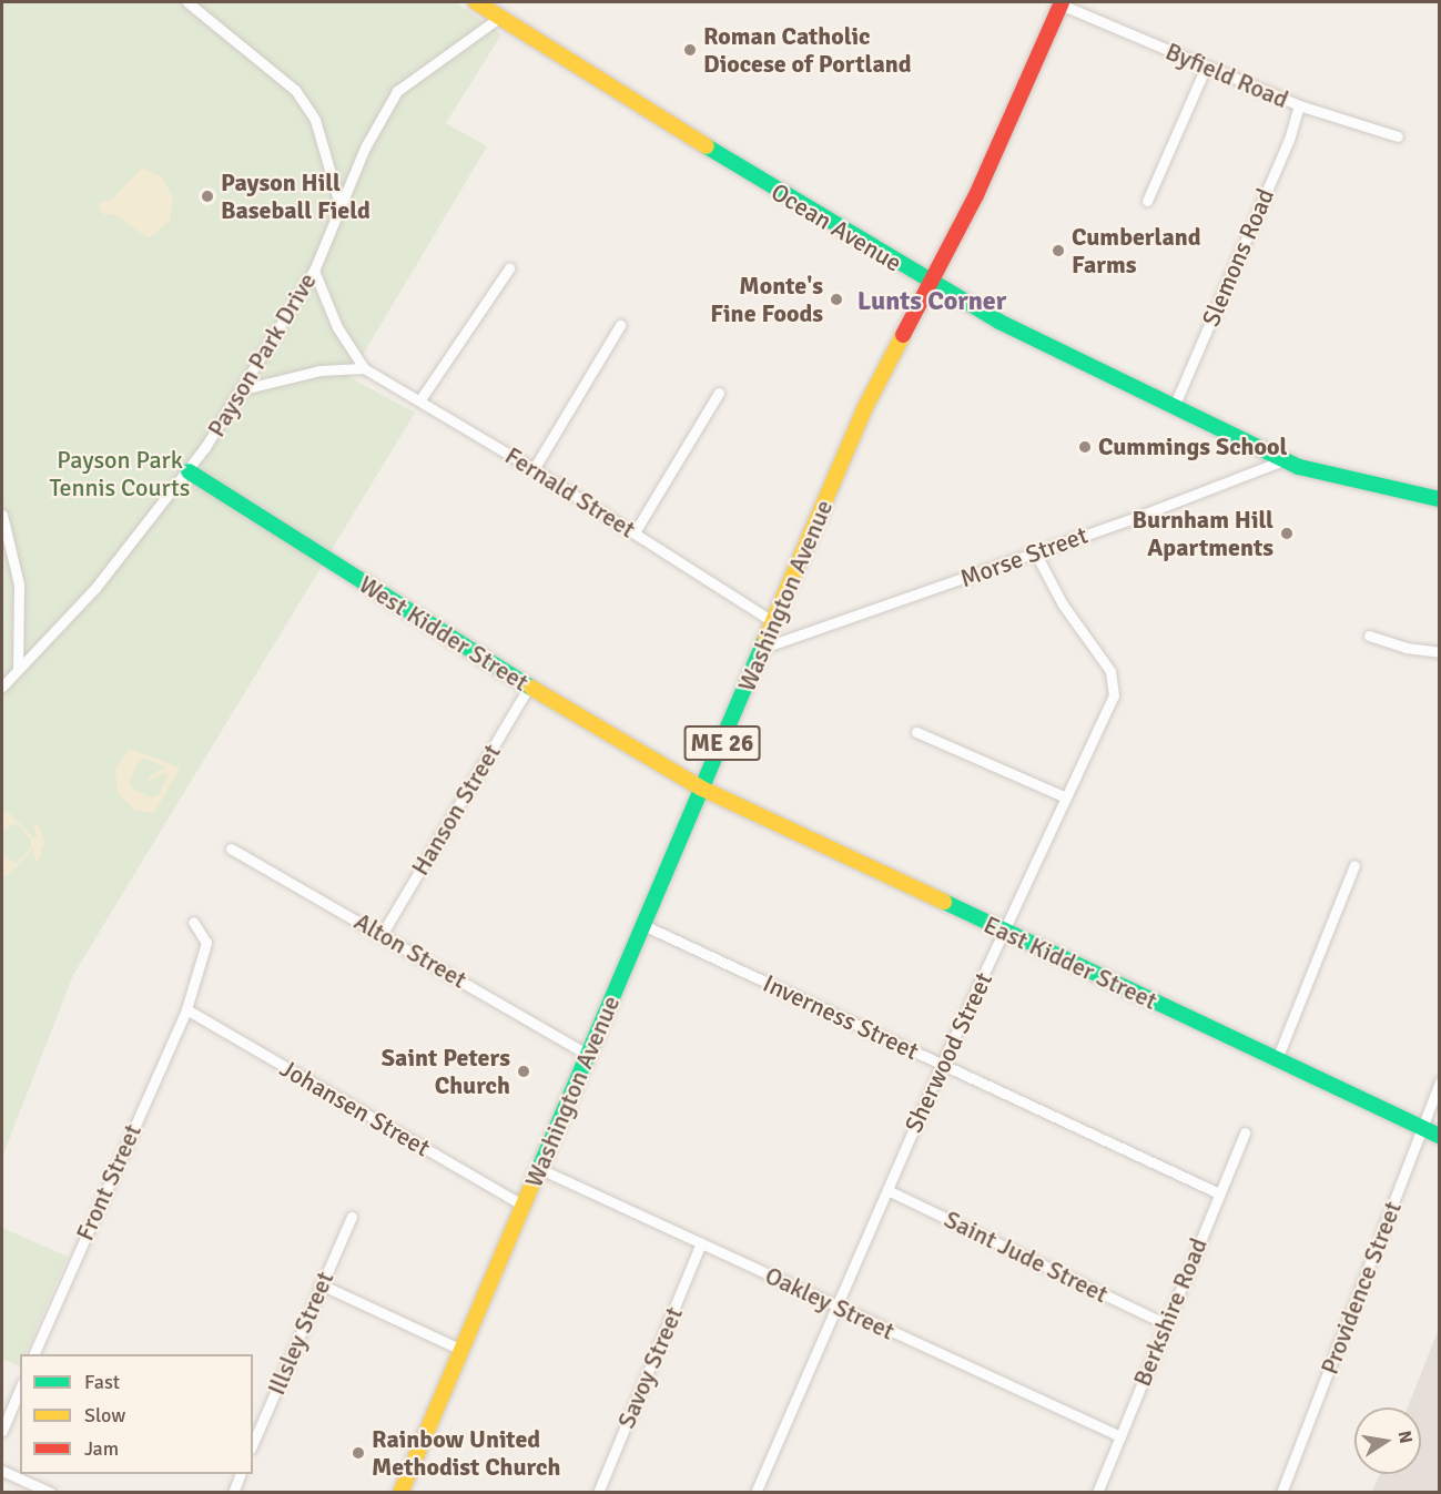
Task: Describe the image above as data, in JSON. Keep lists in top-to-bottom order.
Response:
{
  "streets": {
    "main road": [
      "Ocean Avenue",
      "Washington Avenue",
      "West Kidder Street",
      "ME 26",
      "East Kidder Street"
    ],
    "street": [
      "Byfield Road",
      "Slemons Road",
      "Payson Park Drive",
      "Fernald Street",
      "Morse Street",
      "Hanson Street",
      "Alton Street",
      "Inverness Street",
      "Sherwood Street",
      "Johansen Street",
      "Front Street",
      "Saint Jude Street",
      "Providence Street",
      "Oakley Street",
      "Berkshire Road",
      "Illsley Street",
      "Savoy Street"
    ]
  },
  "crossings": [
    ["Byfield Road", "Slemons Road"],
    ["Byfield Road", "Washington Avenue"],
    ["Ocean Avenue", "Slemons Road"],
    ["Ocean Avenue", "Payson Park Drive"],
    ["Ocean Avenue", "Morse Street"],
    ["Ocean Avenue", "Washington Avenue"],
    ["Payson Park Drive", "Fernald Street"],
    ["Payson Park Drive", "West Kidder Street"],
    ["Fernald Street", "Washington Avenue"],
    ["Morse Street", "Washington Avenue"],
    ["Morse Street", "Sherwood Street"],
    ["Washington Avenue", "West Kidder Street"],
    ["Washington Avenue", "Alton Street"],
    ["Washington Avenue", "East Kidder Street"],
    ["Washington Avenue", "Inverness Street"],
    ["Washington Avenue", "Johansen Street"],
    ["Washington Avenue", "Oakley Street"],
    ["West Kidder Street", "Hanson Street"],
    ["West Kidder Street", "East Kidder Street"],
    ["Hanson Street", "Alton Street"],
    ["East Kidder Street", "Sherwood Street"],
    ["East Kidder Street", "Providence Street"],
    ["Inverness Street", "Sherwood Street"],
    ["Inverness Street", "Berkshire Road"],
    ["Sherwood Street", "Saint Jude Street"],
    ["Sherwood Street", "Oakley Street"],
    ["Johansen Street", "Front Street"],
    ["Saint Jude Street", "Berkshire Road"],
    ["Oakley Street", "Berkshire Road"],
    ["Oakley Street", "Savoy Street"]
  ],
  "districts": ["Lunts Corner"],
  "parks": ["Payson Park Tennis Courts"],
  "places": [
    "Roman Catholic Diocese of Portland",
    "Payson Hill Baseball Field",
    "Cumberland Farms",
    "Monte's Fine Foods",
    "Cummings School",
    "Burnham Hill Apartments",
    "Saint Peters Church",
    "Rainbow United Methodist Church"
  ],
  "legend": ["Fast", "Slow", "Jam"],
  "north": "right"
}
